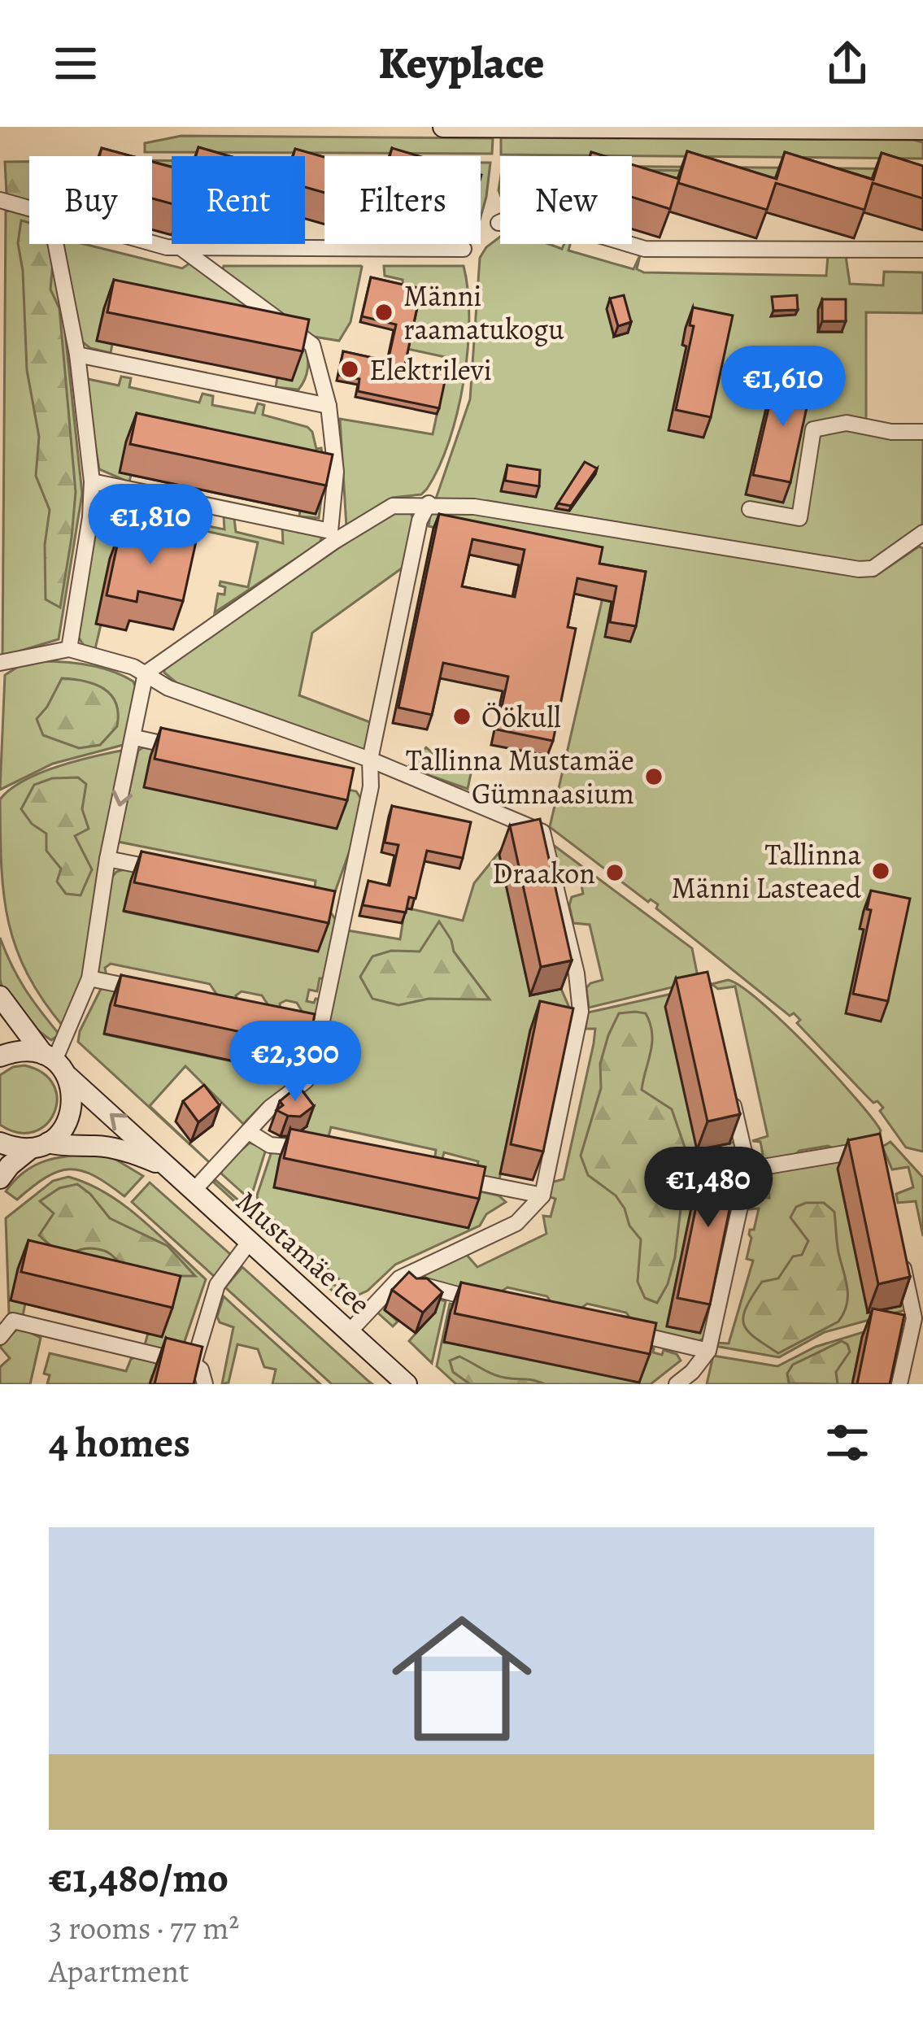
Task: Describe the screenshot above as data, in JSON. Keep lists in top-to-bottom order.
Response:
{
  "streets": {
    "main road": ["Mustamäe tee"]
  },
  "places": [
    "Männi raamatukogu",
    "Elektrilevi",
    "Öökull",
    "Tallinna Mustamäe Gümnaasium",
    "Tallinna Männi Lasteaed",
    "Draakon"
  ],
  "page": {
    "header": "Keyplace",
    "chip": [
      "Buy",
      "Rent",
      "Filters",
      "New"
    ],
    "price": [
      "€1,610",
      "€1,810",
      "€2,300",
      "€1,480"
    ],
    "heading": "4 homes",
    "list": [
      {
        "name": "€1,480/mo",
        "note": "3 rooms · 77 m² · Apartment"
      }
    ]
  }
}
